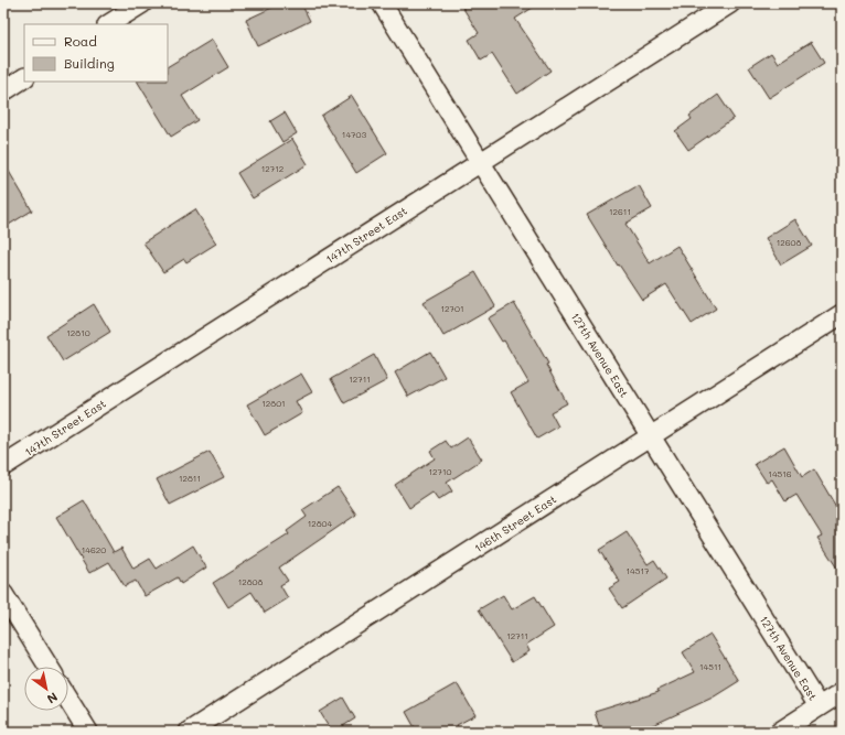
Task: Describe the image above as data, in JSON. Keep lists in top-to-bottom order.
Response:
{
  "streets": {
    "street": ["147th Street East", "127th Avenue East", "146th Street East"]
  },
  "crossings": [
    ["147th Street East", "127th Avenue East"],
    ["127th Avenue East", "146th Street East"]
  ],
  "house_numbers": [
    "14703",
    "12712",
    "12611",
    "12608",
    "12701",
    "12810",
    "12711",
    "12801",
    "12710",
    "14516",
    "12811",
    "12804",
    "14620",
    "14517",
    "12808",
    "12711",
    "14511"
  ],
  "legend": ["Road", "Building"],
  "north": "bottom right"
}
